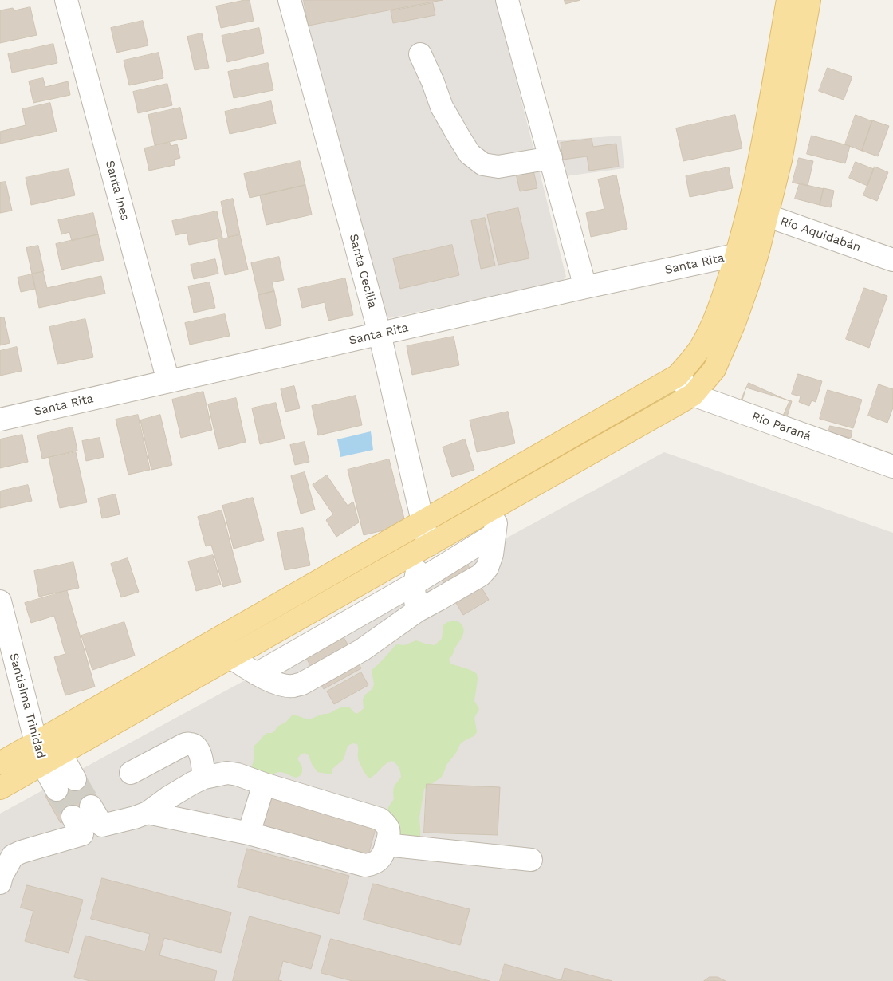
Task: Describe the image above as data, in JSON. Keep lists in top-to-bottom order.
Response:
{
  "streets": {
    "street": [
      "Santa Ines",
      "Río Aquidabán",
      "Santa Rita",
      "Santa Cecilia",
      "Río Paraná",
      "Santisima Trinidad"
    ]
  },
  "crossings": [
    ["Santa Ines", "Santa Rita"],
    ["Santa Rita", "Santa Cecilia"]
  ]
}
